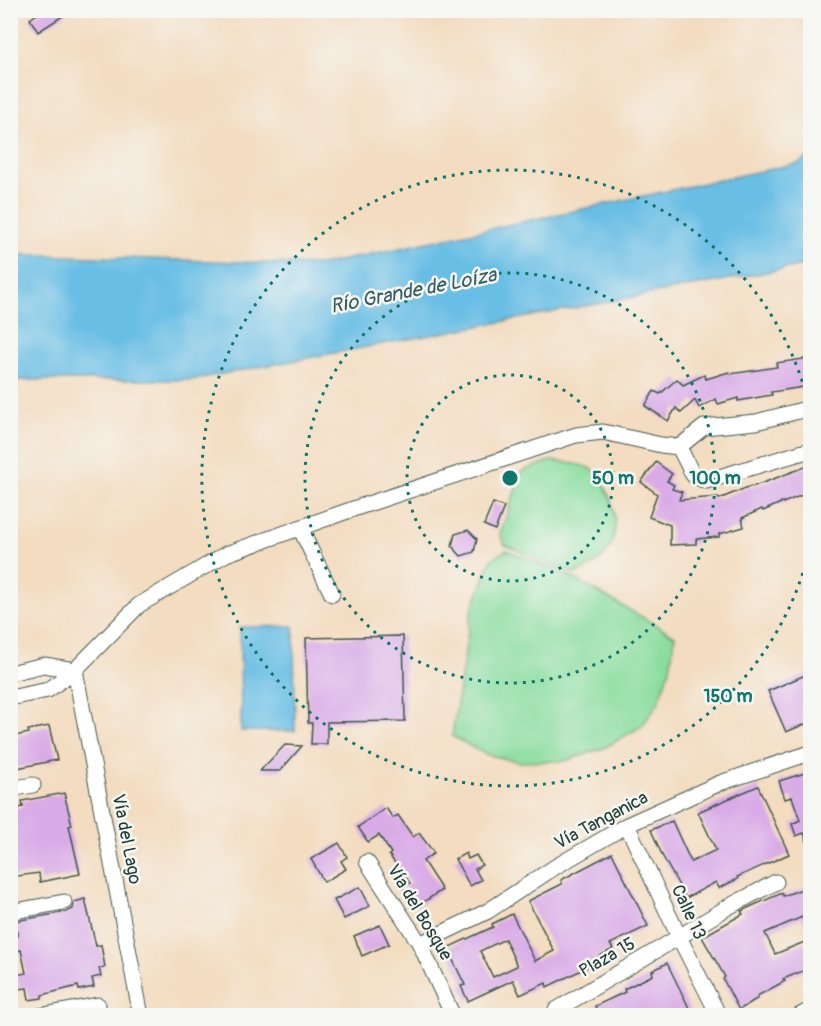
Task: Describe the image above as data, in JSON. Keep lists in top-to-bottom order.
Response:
{
  "streets": {
    "street": [
      "Vía Tanganica",
      "Vía del Lago",
      "Vía del Bosque",
      "Calle 13",
      "Plaza 15"
    ]
  },
  "crossings": [
    ["Vía Tanganica", "Vía del Bosque"],
    ["Vía Tanganica", "Calle 13"],
    ["Calle 13", "Plaza 15"]
  ],
  "water": ["Río Grande de Loíza"],
  "rings": ["50 m", "100 m", "150 m"]
}
